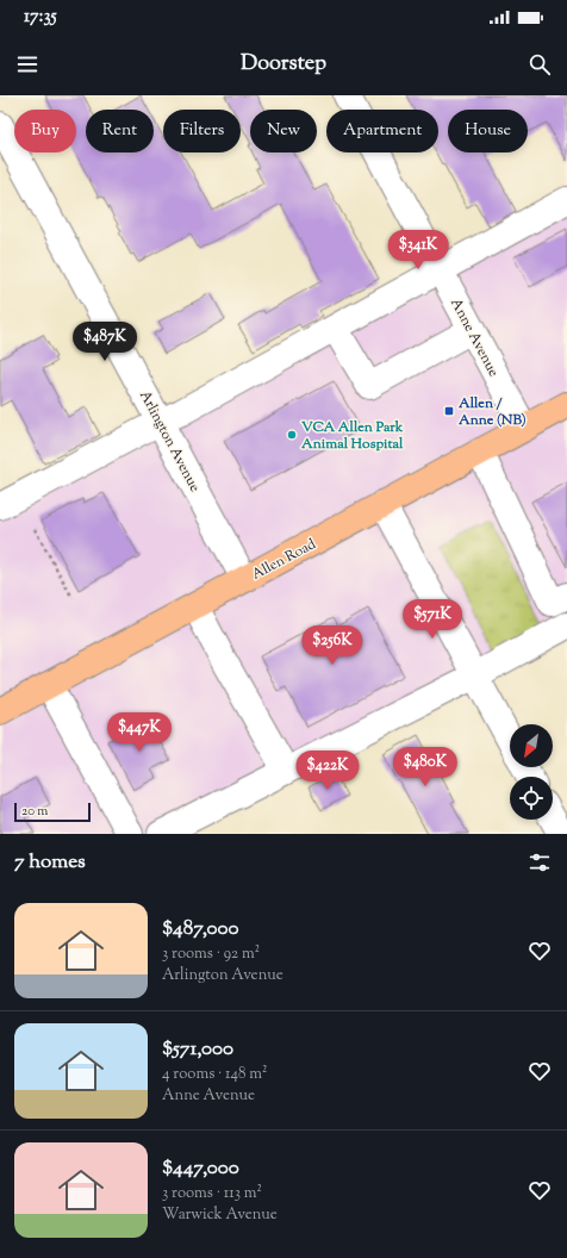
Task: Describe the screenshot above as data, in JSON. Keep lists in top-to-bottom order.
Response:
{
  "streets": {
    "main road": ["Allen Road"],
    "street": ["Anne Avenue", "Arlington Avenue"]
  },
  "crossings": [
    ["Anne Avenue", "Allen Road"],
    ["Arlington Avenue", "Allen Road"]
  ],
  "places": {
    "transit": ["Allen / Anne (NB)"],
    "other": ["VCA Allen Park Animal Hospital"]
  },
  "scale_bar": "20 m",
  "north": "bottom left",
  "page": {
    "status": "17:35",
    "header": "Doorstep",
    "chip": [
      "Buy",
      "Rent",
      "Filters",
      "New",
      "Apartment",
      "House"
    ],
    "price": [
      "$341K",
      "$487K",
      "$571K",
      "$256K",
      "$447K",
      "$480K",
      "$422K"
    ],
    "scale": "20 m",
    "heading": "7 homes",
    "list": [
      {
        "name": "$487,000",
        "note": "3 rooms · 92 m² · Arlington Avenue"
      },
      {
        "name": "$571,000",
        "note": "4 rooms · 148 m² · Anne Avenue"
      },
      {
        "name": "$447,000",
        "note": "3 rooms · 113 m² · Warwick Avenue"
      }
    ]
  }
}
